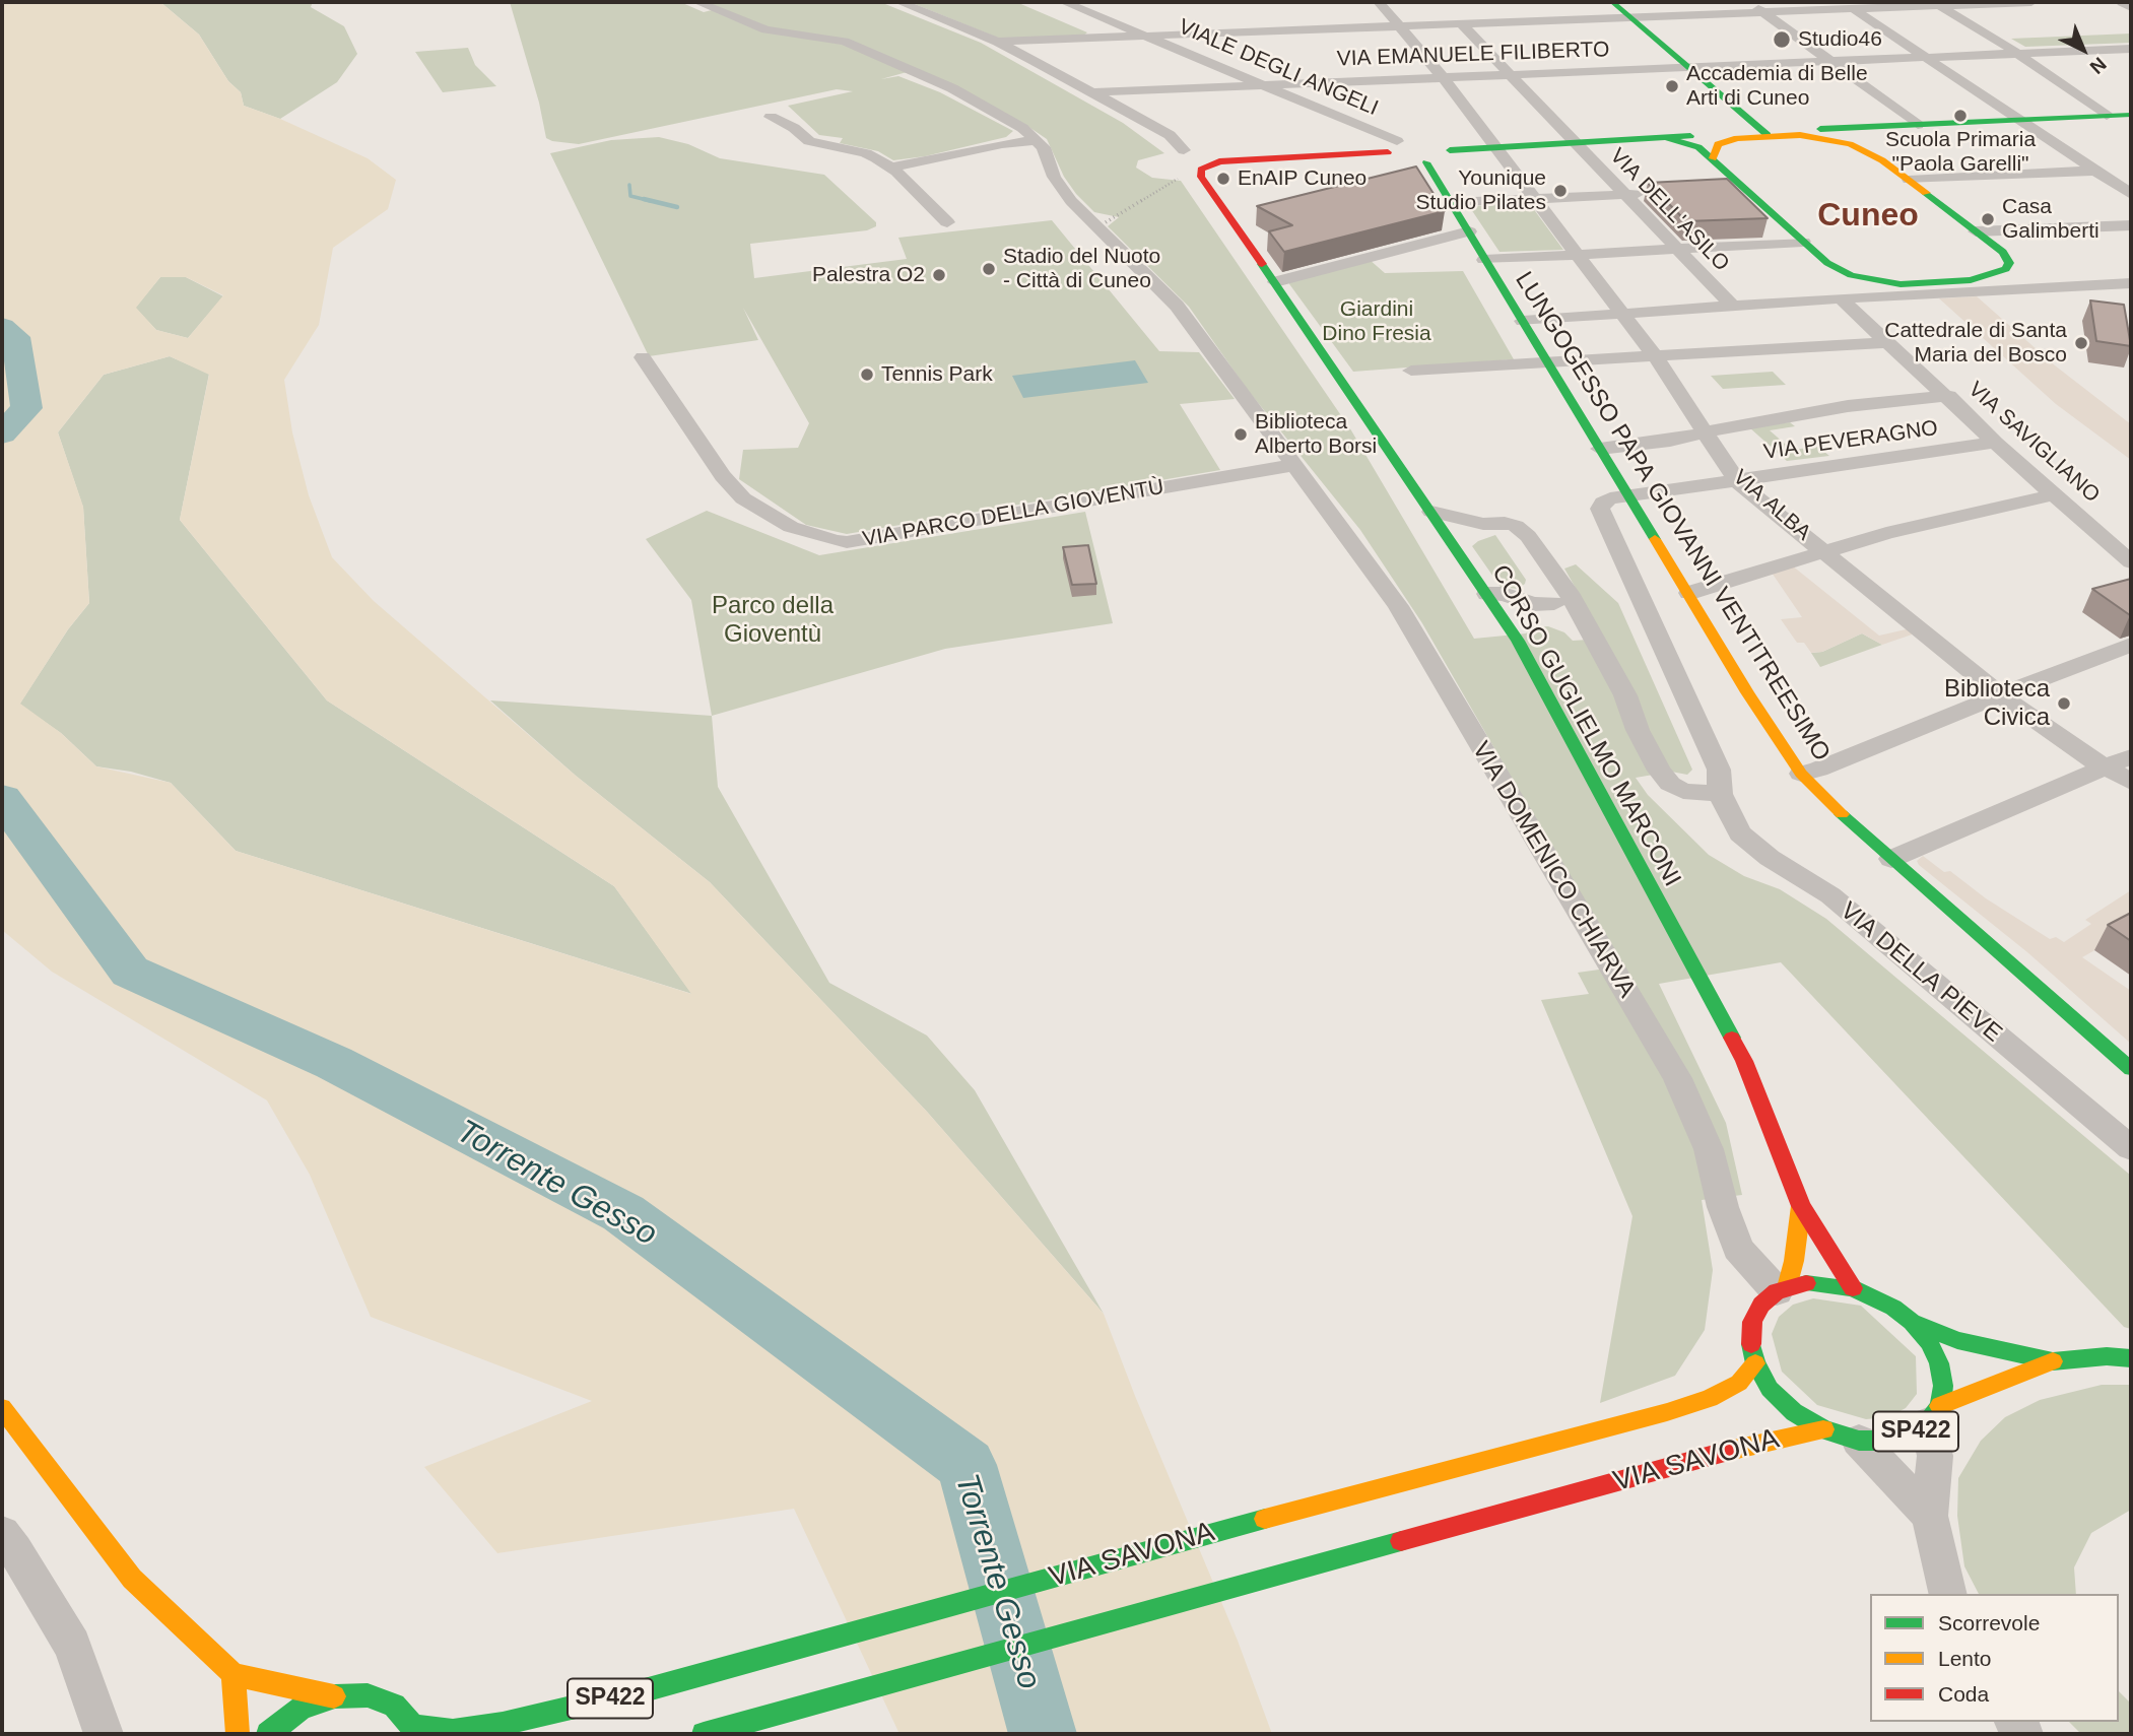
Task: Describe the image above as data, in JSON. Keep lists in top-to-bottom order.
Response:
{
  "streets": {
    "street": [
      "VIA EMANUELE FILIBERTO",
      "VIALE DEGLI ANGELI",
      "VIA DELL'ASILO",
      "VIA PEVERAGNO",
      "VIA SAVIGLIANO",
      "VIA ALBA",
      "VIA PARCO DELLA GIOVENTÙ",
      "LUNGOGESSO PAPA GIOVANNI VENTITREESIMO",
      "CORSO GUGLIELMO MARCONI",
      "VIA DOMENICO CHIARVA",
      "VIA DELLA PIEVE",
      "SP422",
      "VIA SAVONA"
    ]
  },
  "crossings": [
    ["VIA EMANUELE FILIBERTO", "VIALE DEGLI ANGELI"],
    ["VIA EMANUELE FILIBERTO", "VIA DELL'ASILO"],
    ["VIALE DEGLI ANGELI", "CORSO GUGLIELMO MARCONI"],
    ["VIA PEVERAGNO", "VIA SAVIGLIANO"],
    ["VIA PEVERAGNO", "VIA ALBA"],
    ["VIA PEVERAGNO", "LUNGOGESSO PAPA GIOVANNI VENTITREESIMO"],
    ["VIA PEVERAGNO", "VIA DELLA PIEVE"],
    ["VIA PARCO DELLA GIOVENTÙ", "VIA DOMENICO CHIARVA"],
    ["LUNGOGESSO PAPA GIOVANNI VENTITREESIMO", "VIA DELLA PIEVE"],
    ["CORSO GUGLIELMO MARCONI", "VIA DOMENICO CHIARVA"],
    ["CORSO GUGLIELMO MARCONI", "SP422"],
    ["CORSO GUGLIELMO MARCONI", "VIA SAVONA"],
    ["VIA DOMENICO CHIARVA", "SP422"],
    ["VIA DOMENICO CHIARVA", "VIA SAVONA"],
    ["SP422", "VIA SAVONA"]
  ],
  "districts": ["Cuneo"],
  "water": ["Torrente Gesso"],
  "parks": ["Giardini Dino Fresia", "Parco della Gioventù"],
  "places": [
    "Studio46",
    "Accademia di Belle Arti di Cuneo",
    "Scuola Primaria \"Paola Garelli\"",
    "EnAIP Cuneo",
    "Younique Studio Pilates",
    "Casa Galimberti",
    "Stadio del Nuoto - Città di Cuneo",
    "Palestra O2",
    "Cattedrale di Santa Maria del Bosco",
    "Tennis Park",
    "Biblioteca Alberto Borsi",
    "Biblioteca Civica"
  ],
  "legend": ["Scorrevole", "Lento", "Coda"],
  "north": "bottom right"
}
